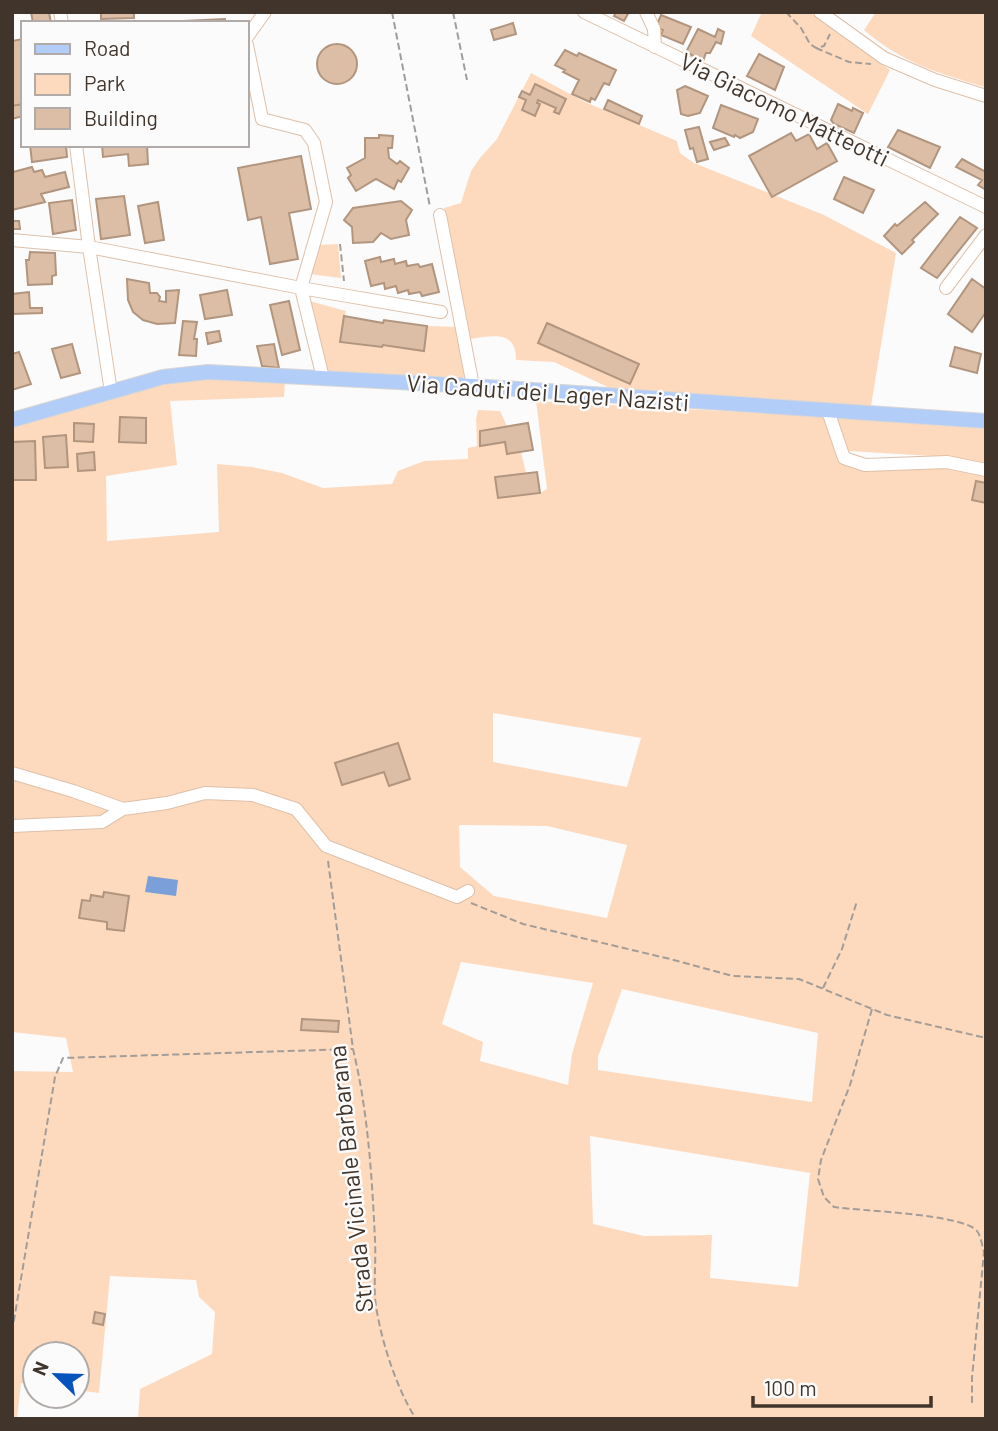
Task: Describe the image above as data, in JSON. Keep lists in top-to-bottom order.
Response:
{
  "streets": {
    "main road": ["Via Caduti dei Lager Nazisti"],
    "street": ["Via Giacomo Matteotti"],
    "path": ["Strada Vicinale Barbarana"]
  },
  "legend": ["Road", "Park", "Building"],
  "scale_bar": "100 m",
  "north": "top left"
}
